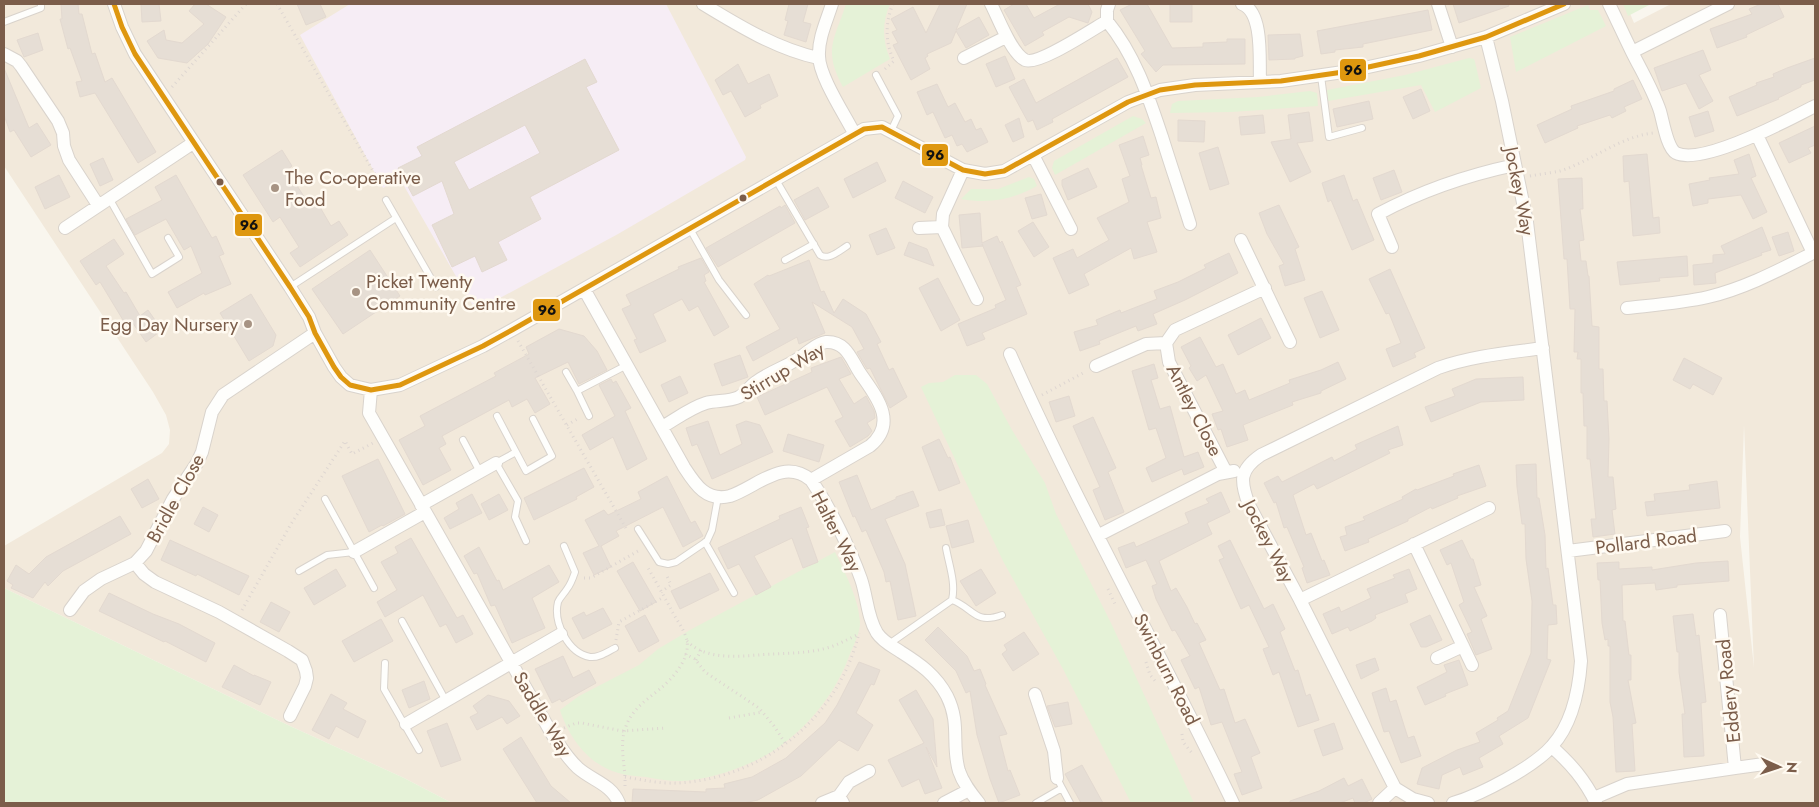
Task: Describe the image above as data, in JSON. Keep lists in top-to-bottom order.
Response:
{
  "streets": {
    "street": [
      "Jockey Way",
      "Stirrup Way",
      "Antley Close",
      "Bridle Close",
      "Halter Way",
      "Pollard Road",
      "Swinburn Road",
      "Eddery Road",
      "Saddle Way"
    ]
  },
  "crossings": [
    ["Jockey Way", "Pollard Road"],
    ["Stirrup Way", "Halter Way"]
  ],
  "places": ["The Co-operative Food", "Picket Twenty Community Centre", "Egg Day Nursery"],
  "lines": ["transit line 96"],
  "north": "right"
}
